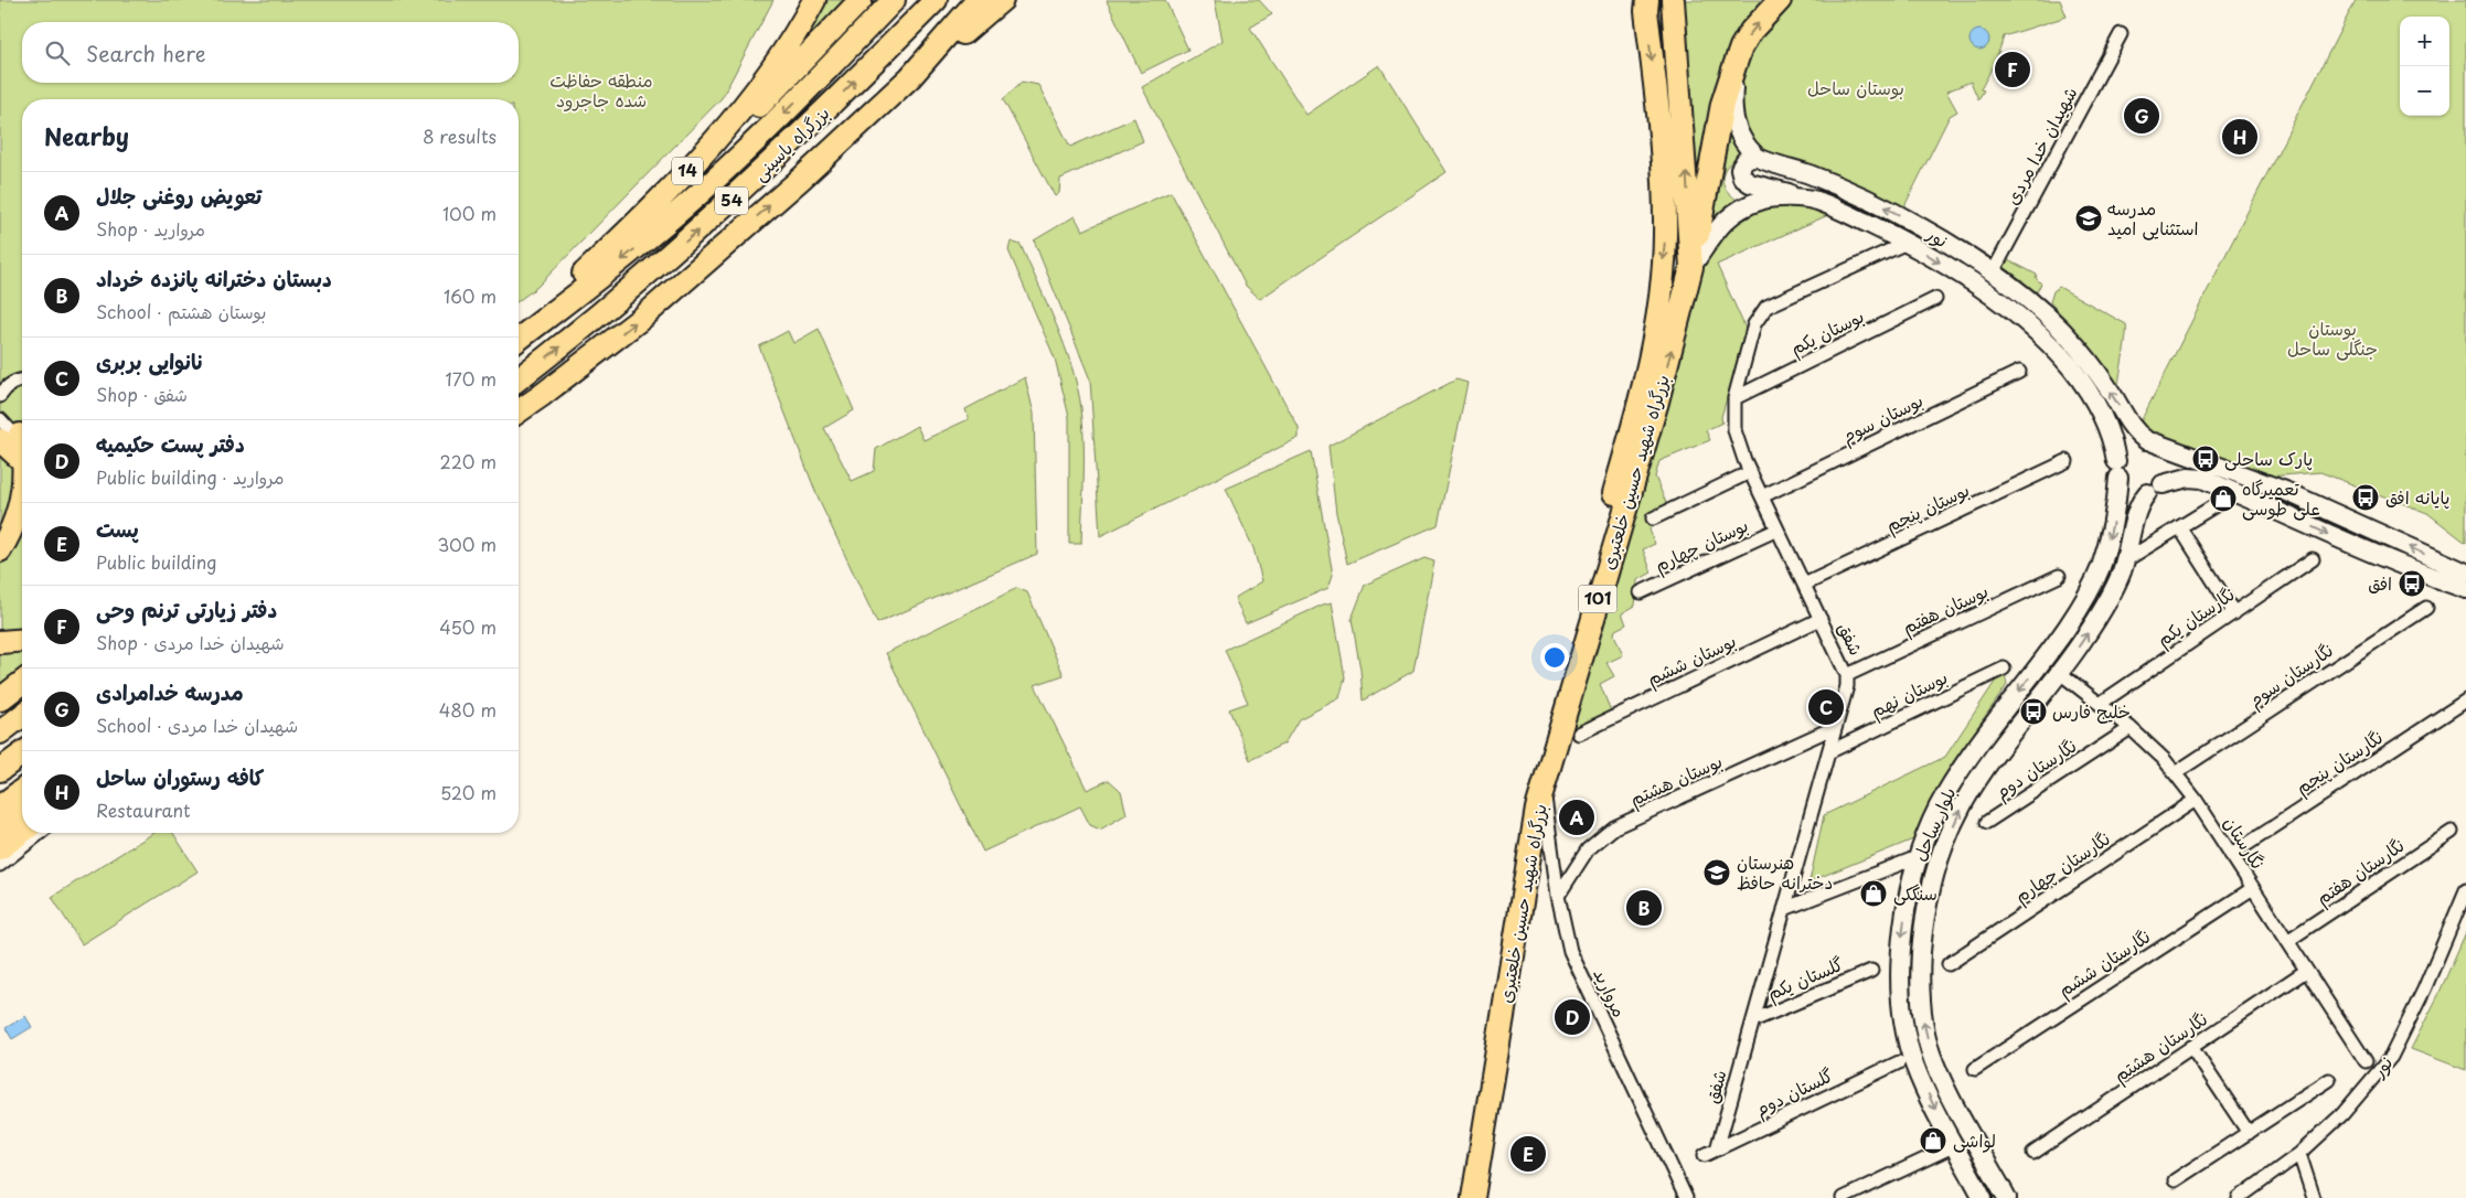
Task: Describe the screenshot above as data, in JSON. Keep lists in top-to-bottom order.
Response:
{
  "streets": {
    "highway": [
      "بزرگراه یاسینی",
      "14",
      "54",
      "بزرگراه شهید حسین خلعتبری",
      "101"
    ],
    "main road": ["نور", "بلوار ساحل"],
    "street": [
      "شهیدان خدا مردی",
      "بوستان یکم",
      "بوستان سوم",
      "بوستان پنجم",
      "بوستان چهارم",
      "بوستان هفتم",
      "نگارستان یکم",
      "شفق",
      "بوستان ششم",
      "نگارستان سوم",
      "بوستان نهم",
      "نگارستان پنجم",
      "نگارستان دوم",
      "بوستان هشتم",
      "نگارستان",
      "نگارستان چهارم",
      "نگارستان هفتم",
      "نگارستان ششم",
      "گلستان یکم",
      "مروارید",
      "نگارستان هشتم",
      "گلستان دوم"
    ]
  },
  "crossings": [
    ["بزرگراه یاسینی", "14"],
    ["شهیدان خدا مردی", "نور"],
    ["نور", "بزرگراه شهید حسین خلعتبری"],
    ["نور", "شفق"],
    ["نور", "بلوار ساحل"],
    ["بوستان یکم", "شفق"],
    ["بوستان سوم", "شفق"],
    ["بزرگراه شهید حسین خلعتبری", "مروارید"],
    ["بوستان پنجم", "شفق"],
    ["بوستان چهارم", "شفق"],
    ["بوستان هفتم", "شفق"],
    ["نگارستان یکم", "نگارستان"],
    ["شفق", "بوستان ششم"],
    ["شفق", "بوستان نهم"],
    ["شفق", "بوستان هشتم"],
    ["شفق", "گلستان یکم"],
    ["شفق", "گلستان دوم"],
    ["نگارستان سوم", "نگارستان"],
    ["نگارستان پنجم", "نگارستان"],
    ["نگارستان دوم", "نگارستان"],
    ["بوستان هشتم", "مروارید"],
    ["بلوار ساحل", "نگارستان"],
    ["نگارستان", "نگارستان چهارم"],
    ["نگارستان", "نگارستان هفتم"],
    ["نگارستان", "نگارستان ششم"],
    ["نگارستان", "نگارستان هشتم"]
  ],
  "parks": ["منطقه حفاظت شده جاجرود", "بوستان ساحل", "بوستان جنگلی ساحل"],
  "places": {
    "school or university": ["مدرسه استثنایی امید", "هنرستان دخترانه حافظ"],
    "bus stop": [
      "پارک ساحلی",
      "پایانه افق",
      "افق",
      "خلیج فارس"
    ],
    "shop": ["تعمیرگاه علی طوسی", "سنگکی", "لواشی"]
  },
  "page": {
    "map_buttons": ["+", "−"],
    "search": "Search here",
    "pins": [
      "F",
      "G",
      "H",
      "C",
      "A",
      "B",
      "D",
      "E"
    ],
    "heading": ["Nearby", "8 results"],
    "list": [
      {
        "mark": "A",
        "name": "تعویض روغنی جلال",
        "note": "Shop · مروارید",
        "value": "100 m"
      },
      {
        "mark": "B",
        "name": "دبستان دخترانه پانزده خرداد",
        "note": "School · بوستان هشتم",
        "value": "160 m"
      },
      {
        "mark": "C",
        "name": "نانوایی بربری",
        "note": "Shop · شفق",
        "value": "170 m"
      },
      {
        "mark": "D",
        "name": "دفتر پست حکیمیه",
        "note": "Public building · مروارید",
        "value": "220 m"
      },
      {
        "mark": "E",
        "name": "پست",
        "note": "Public building",
        "value": "300 m"
      },
      {
        "mark": "F",
        "name": "دفتر زیارتی ترنم وحی",
        "note": "Shop · شهیدان خدا مردی",
        "value": "450 m"
      },
      {
        "mark": "G",
        "name": "مدرسه خدامرادی",
        "note": "School · شهیدان خدا مردی",
        "value": "480 m"
      },
      {
        "mark": "H",
        "name": "کافه رستوران ساحل",
        "note": "Restaurant",
        "value": "520 m"
      }
    ]
  }
}
